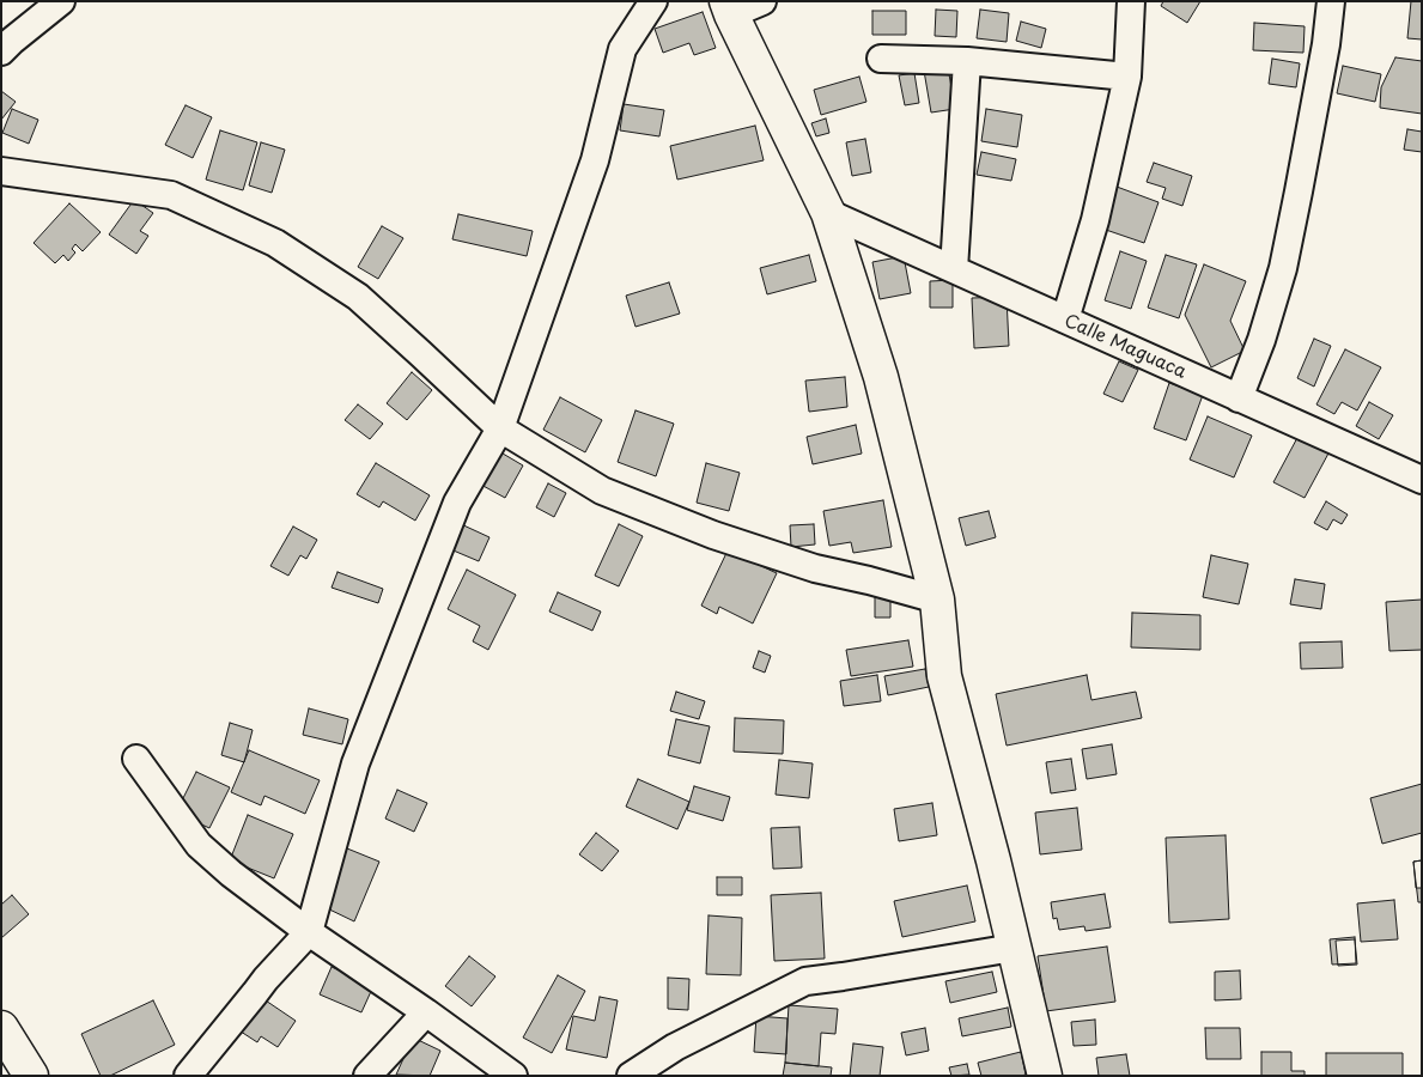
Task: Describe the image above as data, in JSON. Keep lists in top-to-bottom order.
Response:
{
  "streets": {
    "street": ["Calle Maguaca"]
  }
}
